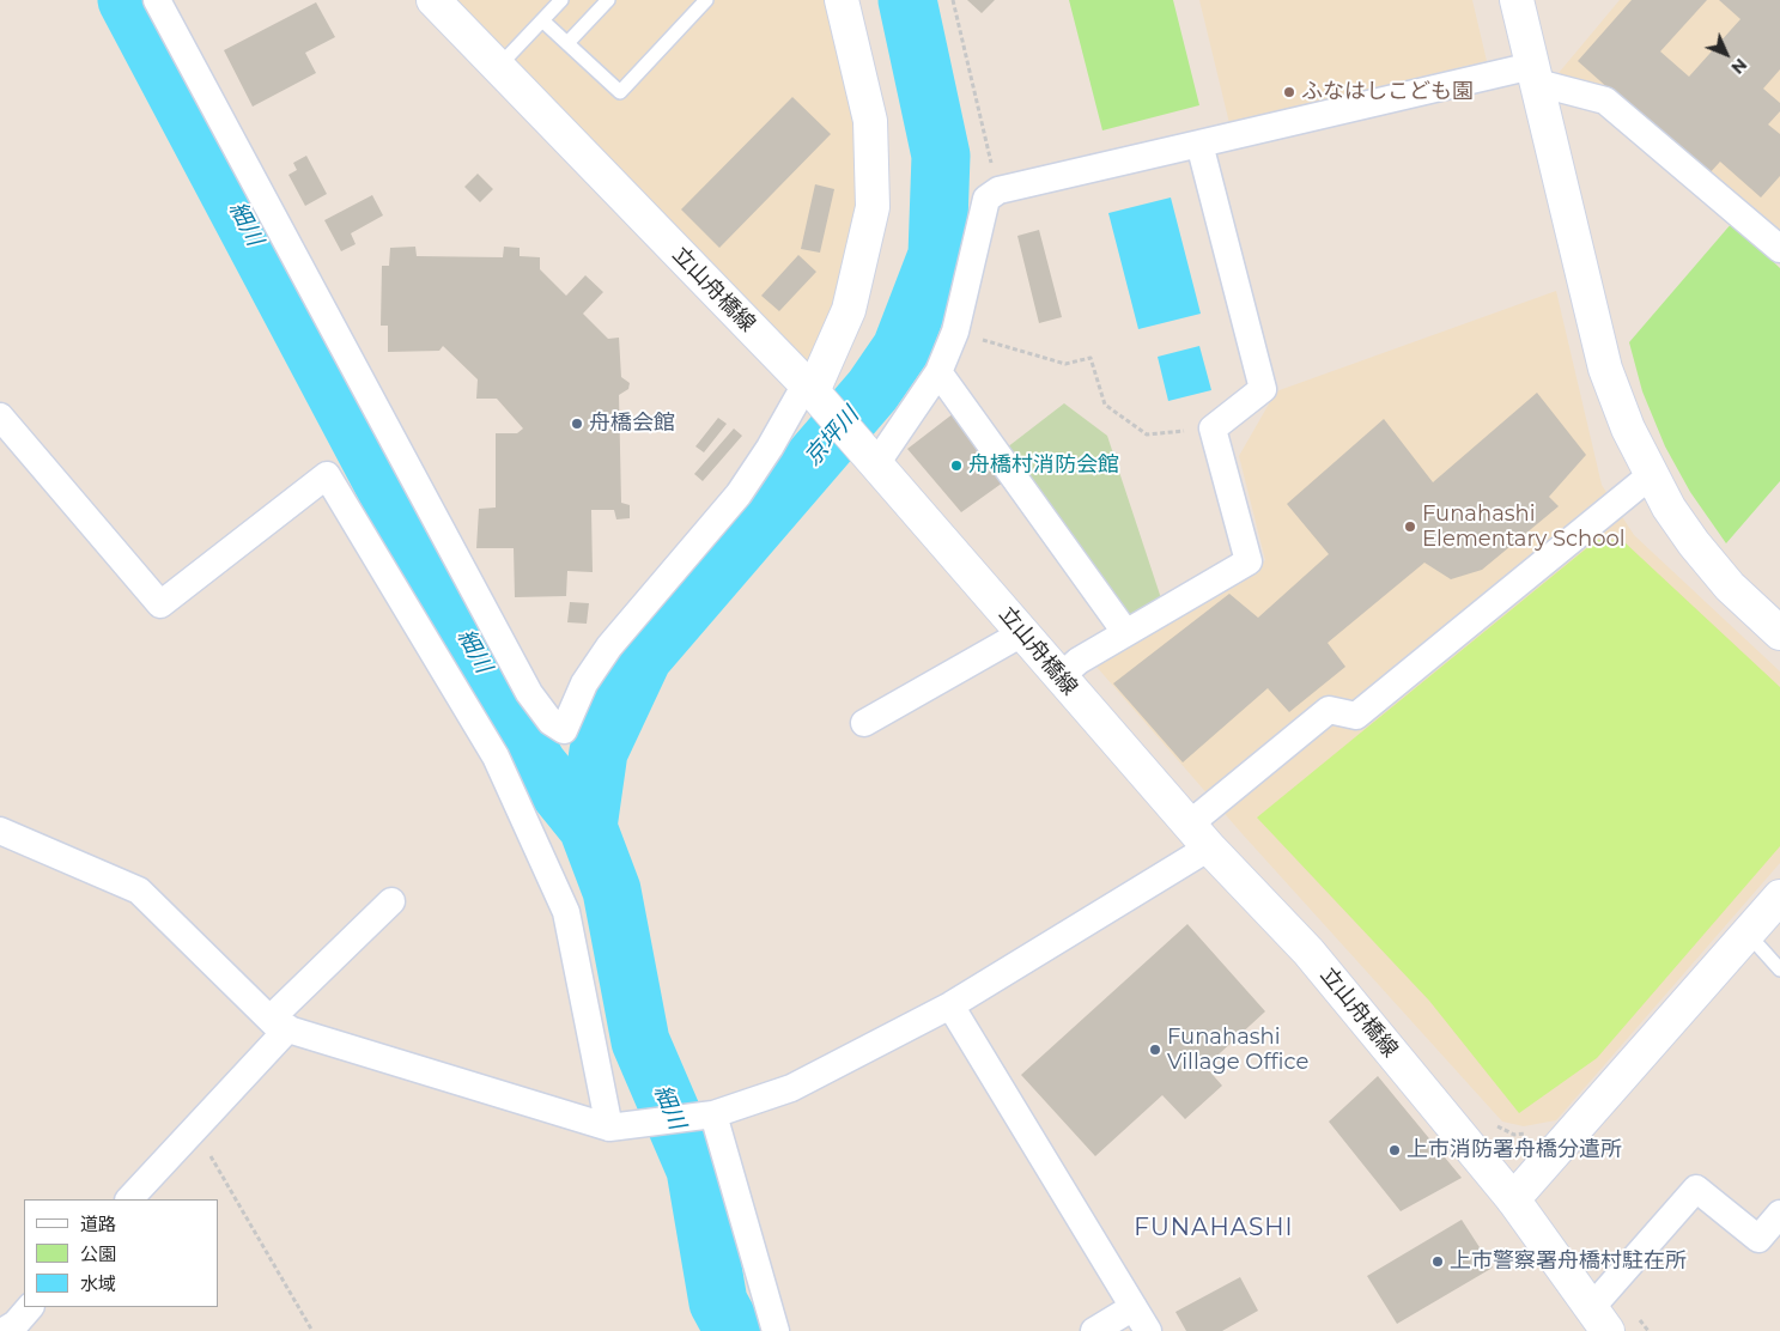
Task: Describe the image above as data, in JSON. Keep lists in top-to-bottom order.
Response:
{
  "streets": {
    "main road": ["立山舟橋線"]
  },
  "districts": ["FUNAHASHI"],
  "water": ["細川", "京坪川"],
  "places": [
    "ふなはしこども園",
    "舟橋会館",
    "舟橋村消防会館",
    "Funahashi Elementary School",
    "Funahashi Village Office",
    "上市消防署舟橋分遣所",
    "上市警察署舟橋村駐在所"
  ],
  "legend": ["道路", "公園", "水域"],
  "north": "bottom right"
}
